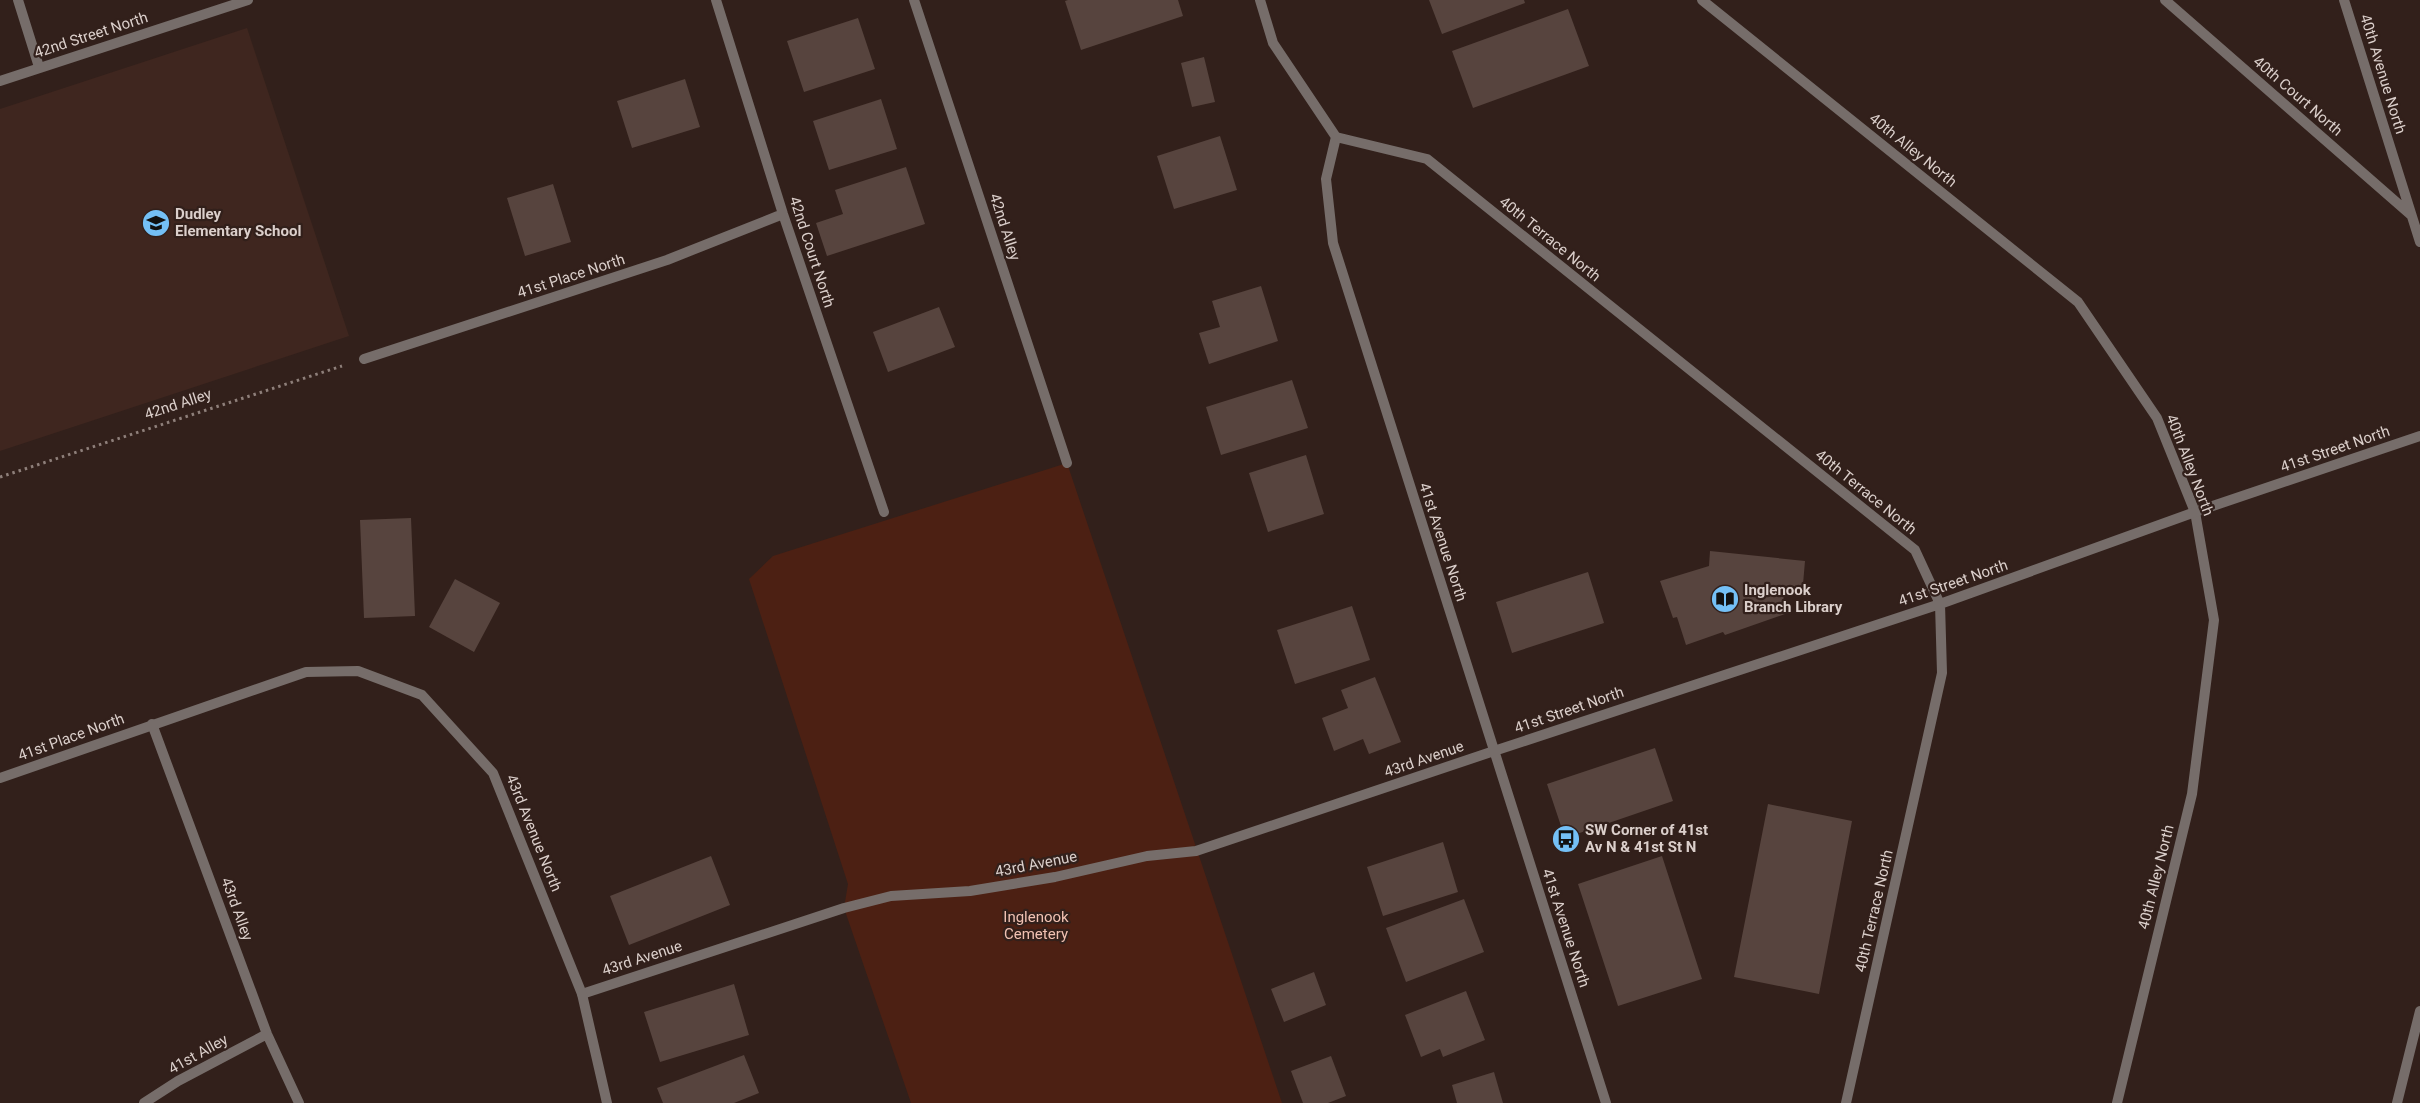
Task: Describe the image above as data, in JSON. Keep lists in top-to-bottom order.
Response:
{
  "streets": {
    "street": [
      "42nd Street North",
      "40th Avenue North",
      "40th Court North",
      "40th Alley North",
      "42nd Alley",
      "40th Terrace North",
      "42nd Court North",
      "41st Place North",
      "41st Street North",
      "41st Avenue North",
      "43rd Avenue",
      "43rd Avenue North",
      "43rd Alley",
      "41st Alley"
    ]
  },
  "crossings": [
    ["40th Avenue North", "40th Court North"],
    ["40th Alley North", "41st Street North"],
    ["42nd Alley", "41st Place North"],
    ["40th Terrace North", "41st Street North"],
    ["40th Terrace North", "41st Avenue North"],
    ["42nd Court North", "41st Place North"],
    ["41st Place North", "43rd Avenue North"],
    ["41st Place North", "43rd Alley"],
    ["41st Street North", "41st Avenue North"],
    ["41st Street North", "43rd Avenue"],
    ["41st Avenue North", "43rd Avenue"],
    ["43rd Avenue", "43rd Avenue North"],
    ["43rd Avenue North", "43rd Alley"],
    ["43rd Alley", "41st Alley"]
  ],
  "parks": ["Inglenook Cemetery"],
  "places": {
    "school or university": ["Dudley Elementary School"],
    "library": ["Inglenook Branch Library"],
    "bus stop": ["SW Corner of 41st Av N & 41st St N"]
  }
}
